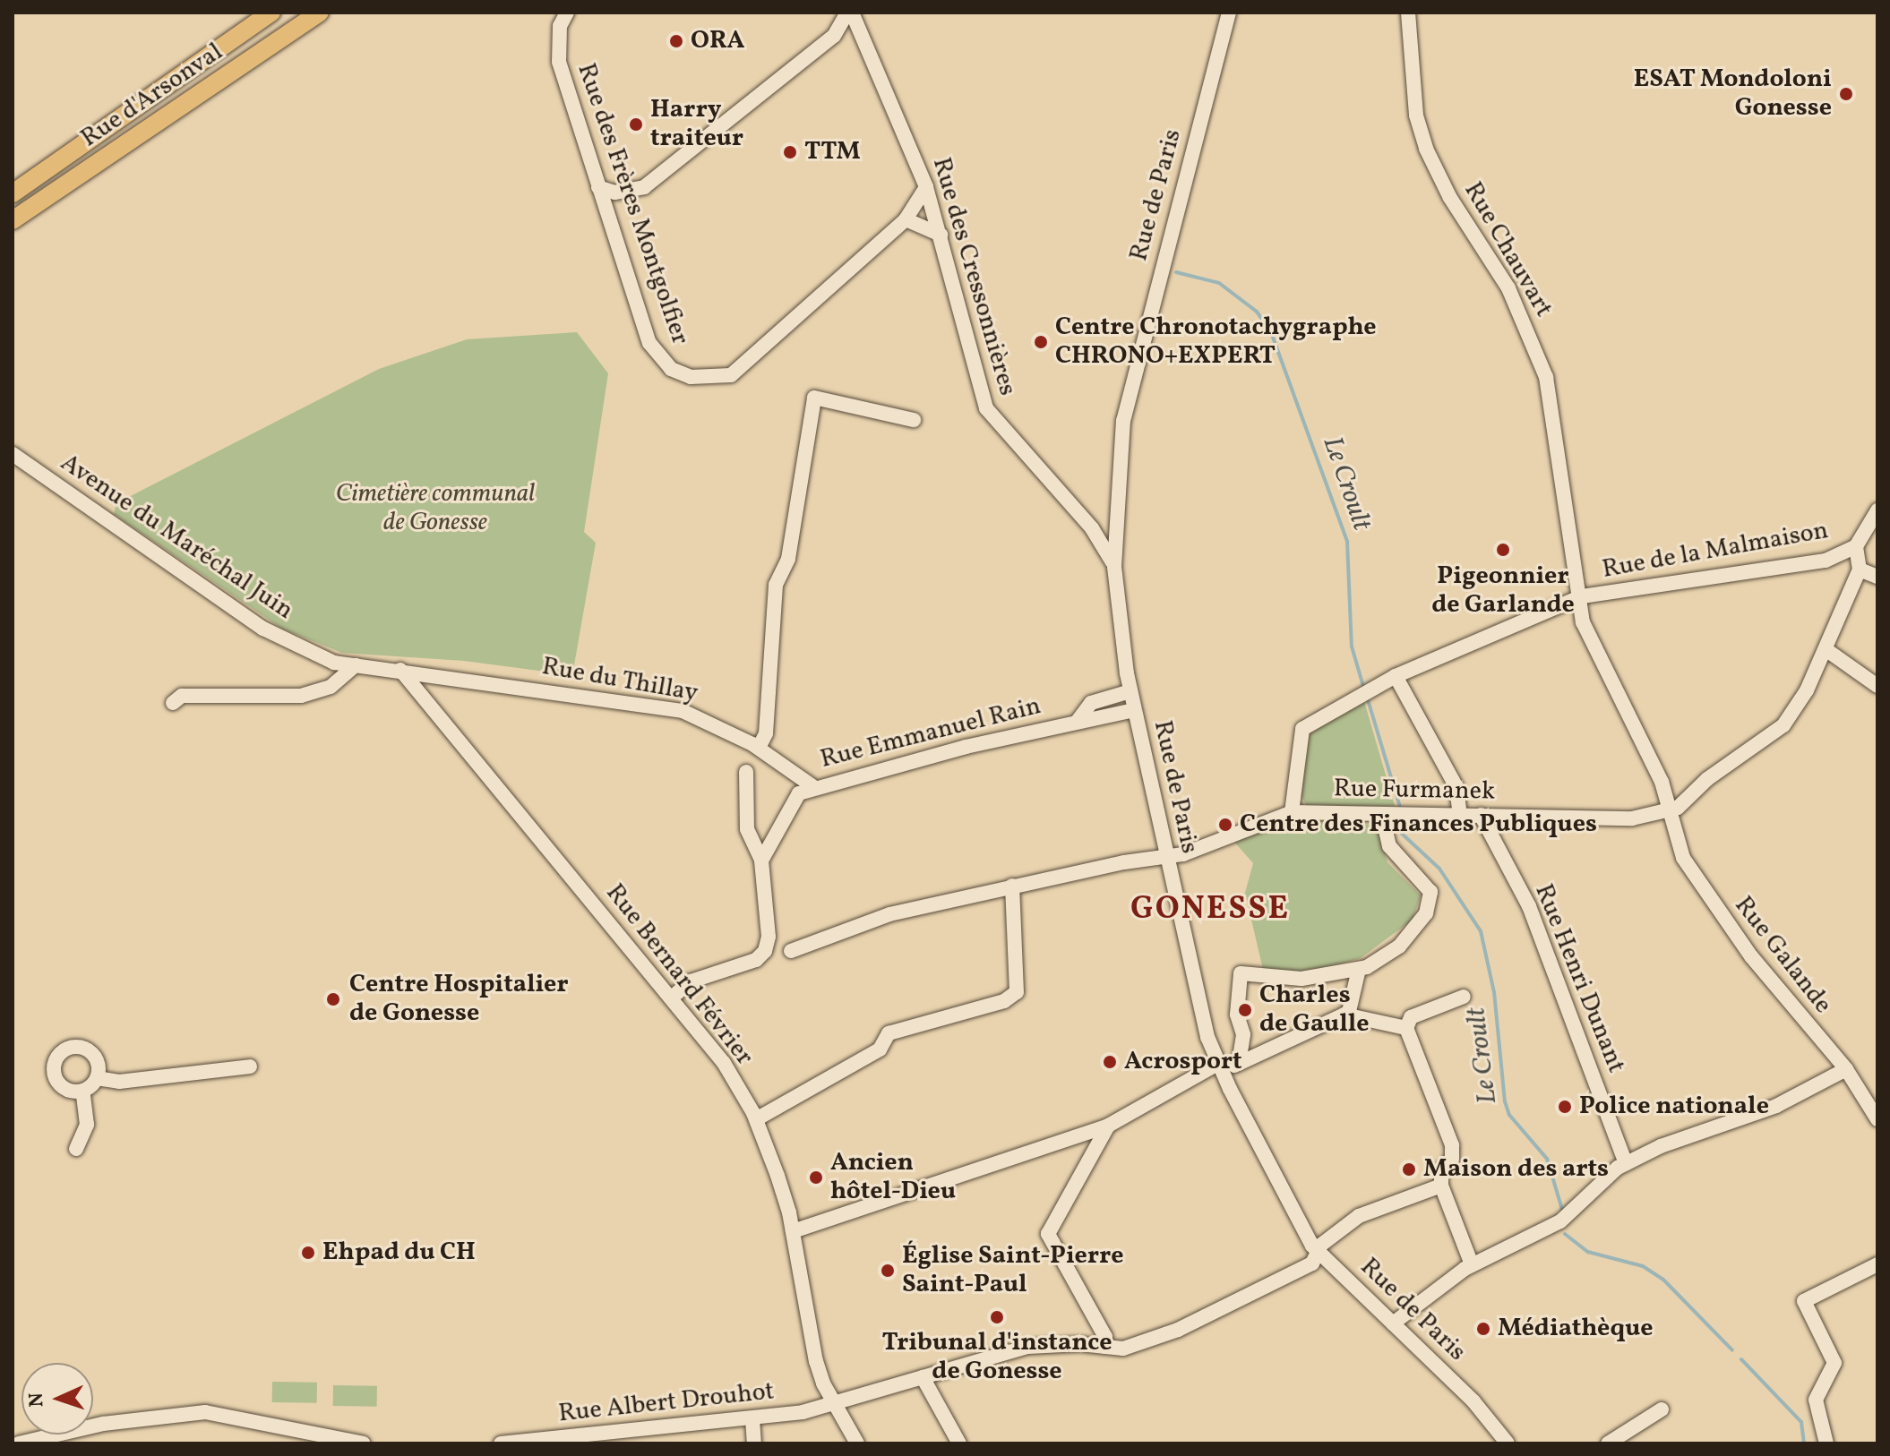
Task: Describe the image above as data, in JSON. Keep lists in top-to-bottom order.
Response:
{
  "streets": {
    "main road": ["Rue d'Arsonval"],
    "street": [
      "Rue de Paris",
      "Rue des Frères Montgolfier",
      "Rue Chauvart",
      "Rue des Cressonnières",
      "Avenue du Maréchal Juin",
      "Rue de la Malmaison",
      "Rue du Thillay",
      "Rue Emmanuel Rain",
      "Rue Furmanek",
      "Rue Galande",
      "Rue Bernard Février",
      "Rue Henri Dunant",
      "Rue Albert Drouhot"
    ]
  },
  "crossings": [
    ["Rue de Paris", "Rue des Cressonnières"],
    ["Rue de Paris", "Rue Emmanuel Rain"],
    ["Rue de Paris", "Rue Furmanek"],
    ["Rue de Paris", "Rue Albert Drouhot"],
    ["Rue des Frères Montgolfier", "Rue des Cressonnières"],
    ["Rue Chauvart", "Rue de la Malmaison"],
    ["Rue Chauvart", "Rue Galande"],
    ["Avenue du Maréchal Juin", "Rue du Thillay"],
    ["Avenue du Maréchal Juin", "Rue Bernard Février"],
    ["Rue de la Malmaison", "Rue Furmanek"],
    ["Rue du Thillay", "Rue Emmanuel Rain"],
    ["Rue du Thillay", "Rue Bernard Février"],
    ["Rue Furmanek", "Rue Galande"],
    ["Rue Furmanek", "Rue Henri Dunant"],
    ["Rue Bernard Février", "Rue Albert Drouhot"]
  ],
  "districts": ["GONESSE"],
  "water": ["Le Croult"],
  "parks": ["Cimetière communal de Gonesse"],
  "places": [
    "ORA",
    "ESAT Mondoloni Gonesse",
    "Harry traiteur",
    "TTM",
    "Centre Chronotachygraphe CHRONO+EXPERT",
    "Pigeonnier de Garlande",
    "Centre des Finances Publiques",
    "Centre Hospitalier de Gonesse",
    "Charles de Gaulle",
    "Acrosport",
    "Police nationale",
    "Maison des arts",
    "Ancien hôtel-Dieu",
    "Ehpad du CH",
    "Église Saint-Pierre Saint-Paul",
    "Tribunal d'instance de Gonesse",
    "Médiathèque"
  ],
  "north": "left"
}
